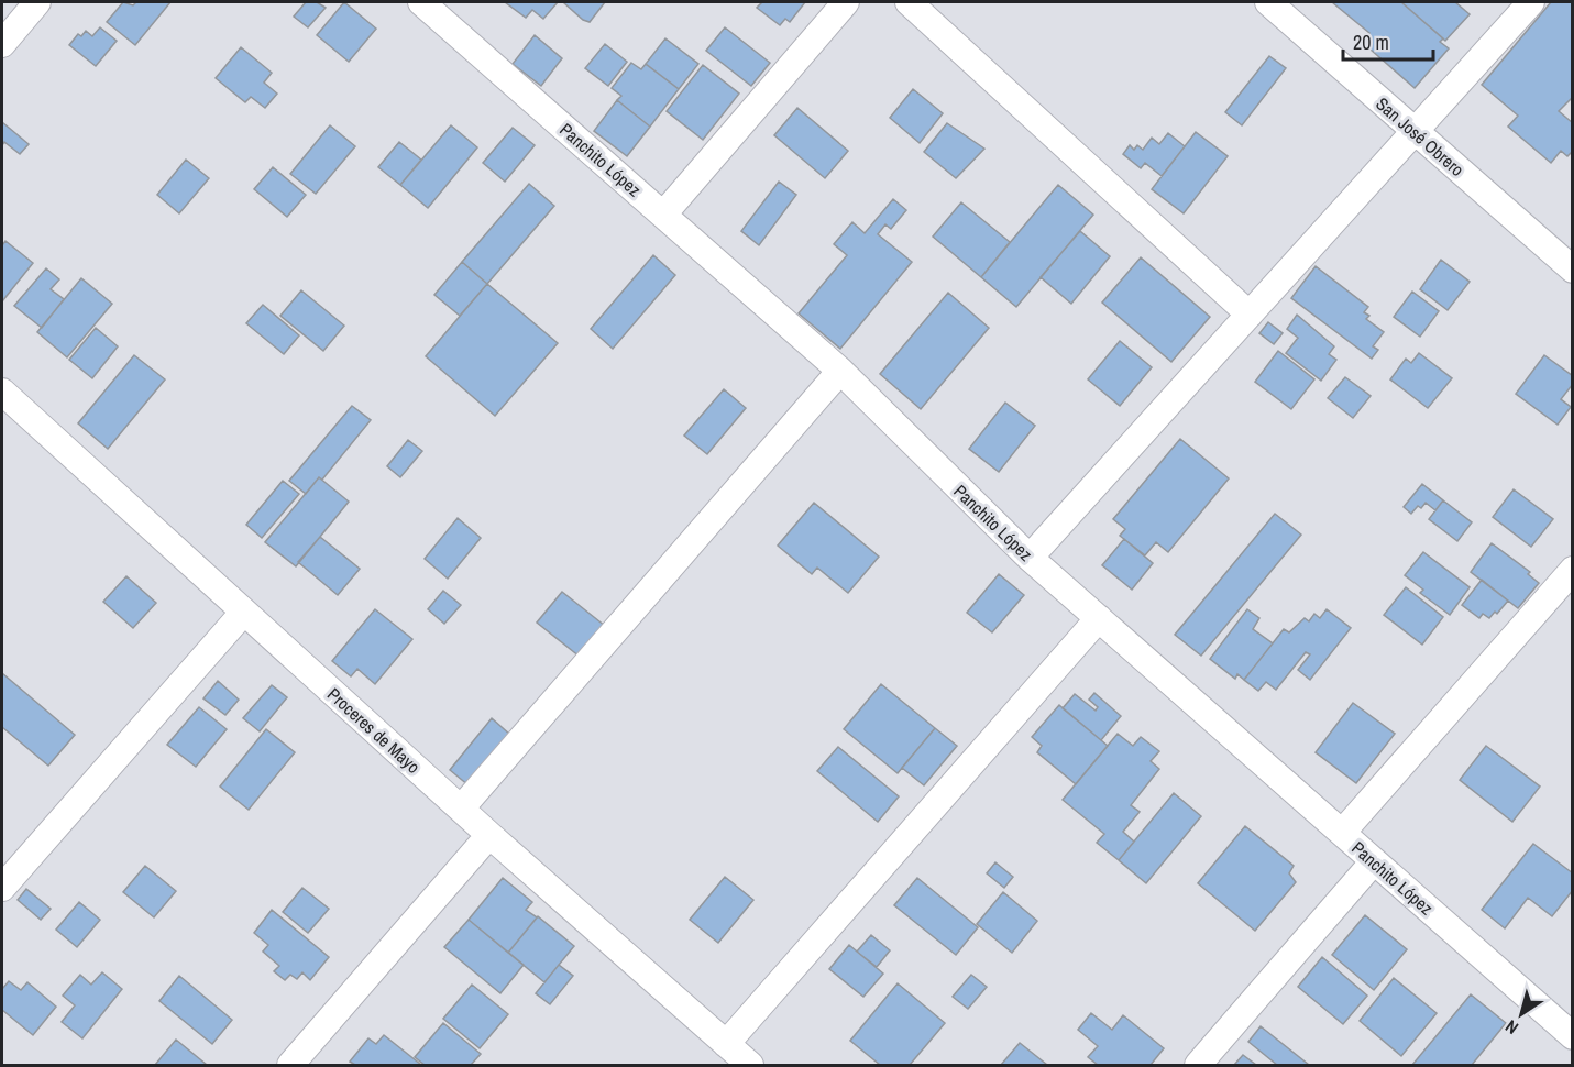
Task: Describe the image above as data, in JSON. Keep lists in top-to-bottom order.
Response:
{
  "streets": {
    "street": ["San José Obrero", "Panchito López", "Proceres de Mayo"]
  },
  "scale_bar": "20 m",
  "north": "bottom left"
}
